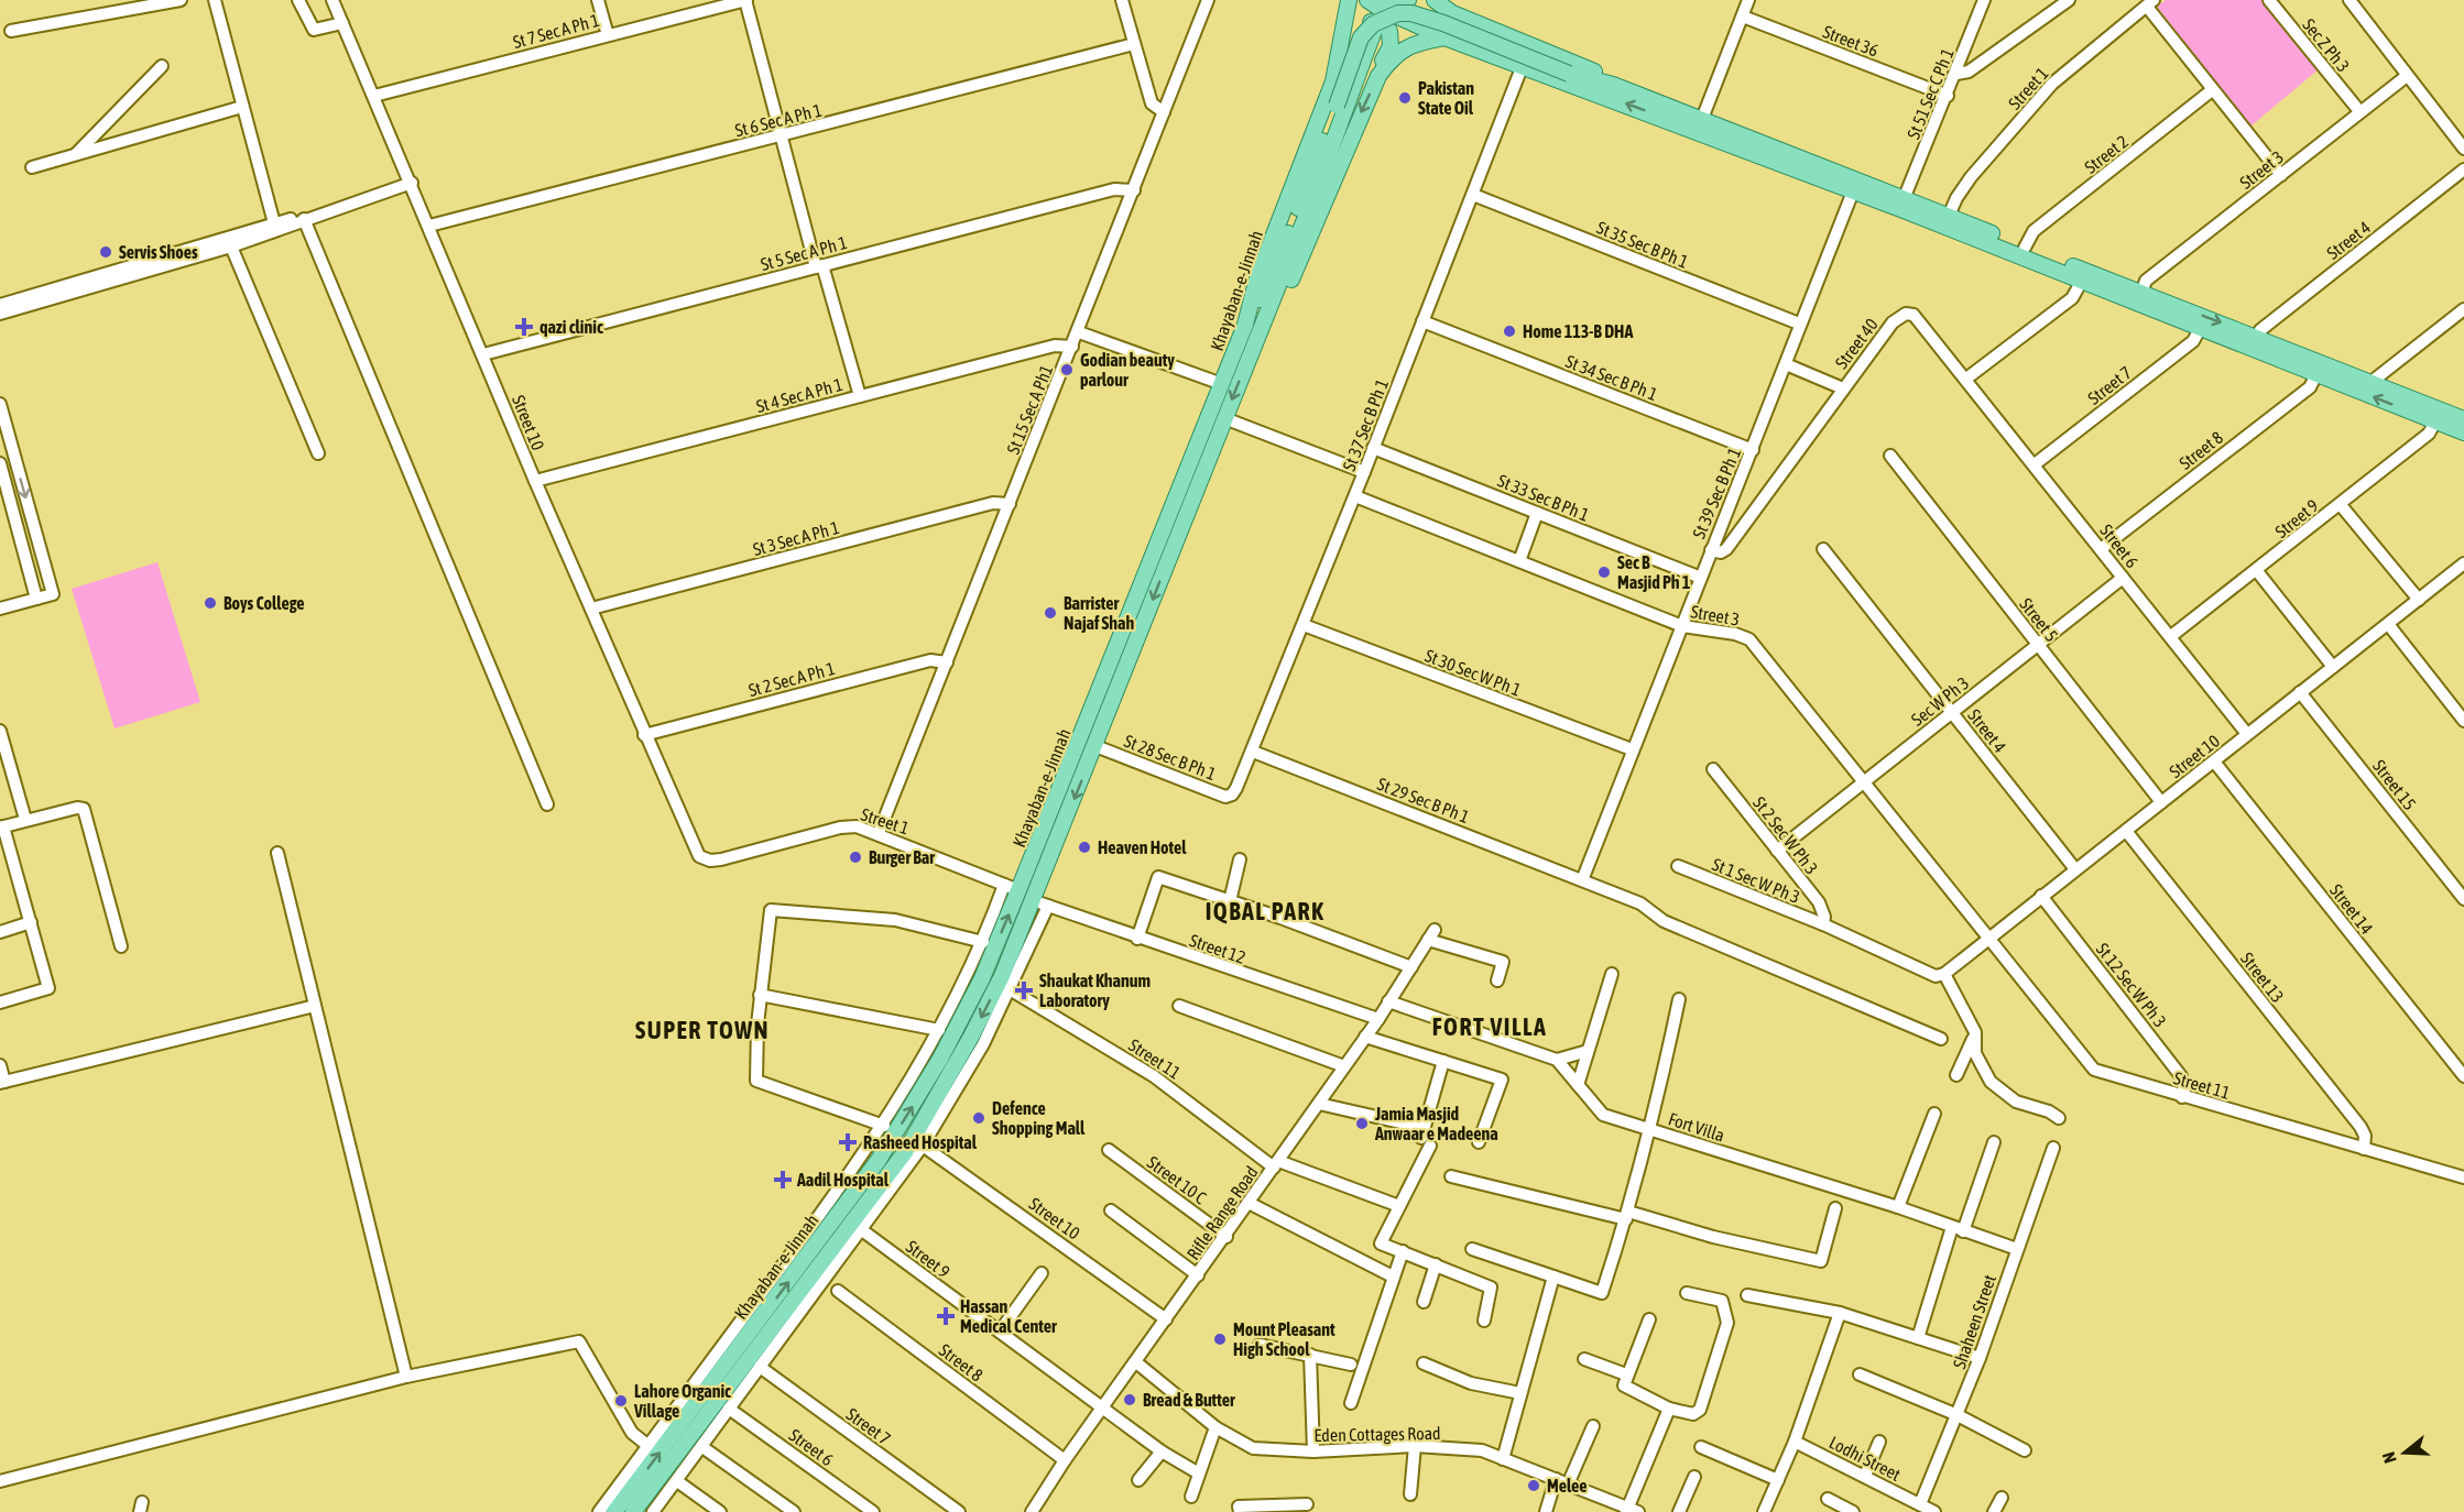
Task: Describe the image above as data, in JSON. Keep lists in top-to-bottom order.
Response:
{
  "streets": {
    "main road": ["Khayaban-e-Jinnah"],
    "street": [
      "St 7 Sec A Ph 1",
      "Street 36",
      "Sec Z Ph 3",
      "Street 1",
      "St 51 Sec C Ph 1",
      "St 6 Sec A Ph 1",
      "Street 2",
      "Street 3",
      "Street 4",
      "St 35 Sec B Ph 1",
      "St 5 Sec A Ph 1",
      "Street 40",
      "St 34 Sec B Ph 1",
      "Street 7",
      "St 4 Sec A Ph 1",
      "St 15 Sec A Ph1",
      "Street 10",
      "St 37 Sec B Ph 1",
      "Street 8",
      "St 39 Sec B Ph 1",
      "St 33 Sec B Ph 1",
      "Street 9",
      "St 3 Sec A Ph 1",
      "Street 6",
      "Street 5",
      "St 30 Sec W Ph 1",
      "St 2 Sec A Ph 1",
      "Sec W Ph 3",
      "St 28 Sec B Ph 1",
      "Street 15",
      "St 29 Sec B Ph 1",
      "St 2 Sec W Ph 3",
      "St 1 Sec W Ph 3",
      "Street 14",
      "Street 12",
      "Street 13",
      "St 12 Sec W Ph 3",
      "Street 11",
      "Fort Villa",
      "Street 10 C",
      "Rifle Range Road",
      "Shaheen Street",
      "Eden Cottages Road",
      "Lodhi Street"
    ]
  },
  "crossings": [
    ["St 7 Sec A Ph 1", "Street 10"],
    ["Street 36", "St 51 Sec C Ph 1"],
    ["Sec Z Ph 3", "Street 3"],
    ["Street 1", "Khayaban-e-Jinnah"],
    ["Street 1", "St 15 Sec A Ph1"],
    ["Street 1", "Street 10"],
    ["St 6 Sec A Ph 1", "Street 10"],
    ["Street 3", "Street 10"],
    ["Street 3", "St 37 Sec B Ph 1"],
    ["Street 3", "St 39 Sec B Ph 1"],
    ["Street 3", "Sec W Ph 3"],
    ["Street 3", "Street 11"],
    ["Street 4", "Street 10"],
    ["Street 4", "Sec W Ph 3"],
    ["St 35 Sec B Ph 1", "St 37 Sec B Ph 1"],
    ["St 35 Sec B Ph 1", "St 39 Sec B Ph 1"],
    ["St 5 Sec A Ph 1", "St 15 Sec A Ph1"],
    ["St 5 Sec A Ph 1", "Street 10"],
    ["Khayaban-e-Jinnah", "St 28 Sec B Ph 1"],
    ["Khayaban-e-Jinnah", "Street 12"],
    ["Street 40", "St 39 Sec B Ph 1"],
    ["Street 40", "Street 6"],
    ["St 34 Sec B Ph 1", "St 37 Sec B Ph 1"],
    ["St 34 Sec B Ph 1", "St 39 Sec B Ph 1"],
    ["Street 7", "Street 6"],
    ["St 4 Sec A Ph 1", "St 15 Sec A Ph1"],
    ["St 4 Sec A Ph 1", "Street 10"],
    ["St 15 Sec A Ph1", "St 3 Sec A Ph 1"],
    ["St 15 Sec A Ph1", "St 2 Sec A Ph 1"],
    ["Street 10", "St 3 Sec A Ph 1"],
    ["Street 10", "Street 6"],
    ["Street 10", "Street 5"],
    ["Street 10", "St 2 Sec A Ph 1"],
    ["Street 10", "Street 15"],
    ["Street 10", "St 1 Sec W Ph 3"],
    ["Street 10", "Street 14"],
    ["Street 10", "Street 13"],
    ["Street 10", "St 12 Sec W Ph 3"],
    ["Street 10", "Street 11"],
    ["Street 10", "Rifle Range Road"],
    ["St 37 Sec B Ph 1", "St 33 Sec B Ph 1"],
    ["St 37 Sec B Ph 1", "St 30 Sec W Ph 1"],
    ["St 37 Sec B Ph 1", "St 28 Sec B Ph 1"],
    ["St 37 Sec B Ph 1", "St 29 Sec B Ph 1"],
    ["Street 8", "Street 6"],
    ["Street 8", "Rifle Range Road"],
    ["St 39 Sec B Ph 1", "St 33 Sec B Ph 1"],
    ["St 39 Sec B Ph 1", "St 30 Sec W Ph 1"],
    ["St 39 Sec B Ph 1", "St 29 Sec B Ph 1"],
    ["Street 9", "Street 6"],
    ["Street 9", "Rifle Range Road"],
    ["Street 6", "Sec W Ph 3"],
    ["Street 5", "Sec W Ph 3"],
    ["Sec W Ph 3", "St 2 Sec W Ph 3"],
    ["St 2 Sec W Ph 3", "St 1 Sec W Ph 3"],
    ["Street 12", "Rifle Range Road"],
    ["Street 13", "Street 11"],
    ["St 12 Sec W Ph 3", "Street 11"],
    ["Street 11", "Rifle Range Road"],
    ["Fort Villa", "Shaheen Street"],
    ["Street 10 C", "Rifle Range Road"],
    ["Rifle Range Road", "Eden Cottages Road"],
    ["Shaheen Street", "Lodhi Street"]
  ],
  "districts": ["IQBAL PARK", "FORT VILLA", "SUPER TOWN"],
  "places": {
    "other": [
      "Pakistan State Oil",
      "Servis Shoes",
      "Home 113-B DHA",
      "Godian beauty parlour",
      "Sec B Masjid Ph 1",
      "Boys College",
      "Barrister Najaf Shah",
      "Heaven Hotel",
      "Burger Bar",
      "Defence Shopping Mall",
      "Jamia Masjid Anwaar e Madeena",
      "Mount Pleasant High School",
      "Bread & Butter",
      "Lahore Organic Village",
      "Melee"
    ],
    "health": [
      "qazi clinic",
      "Shaukat Khanum Laboratory",
      "Rasheed Hospital",
      "Aadil Hospital",
      "Hassan Medical Center"
    ]
  },
  "north": "left"
}
